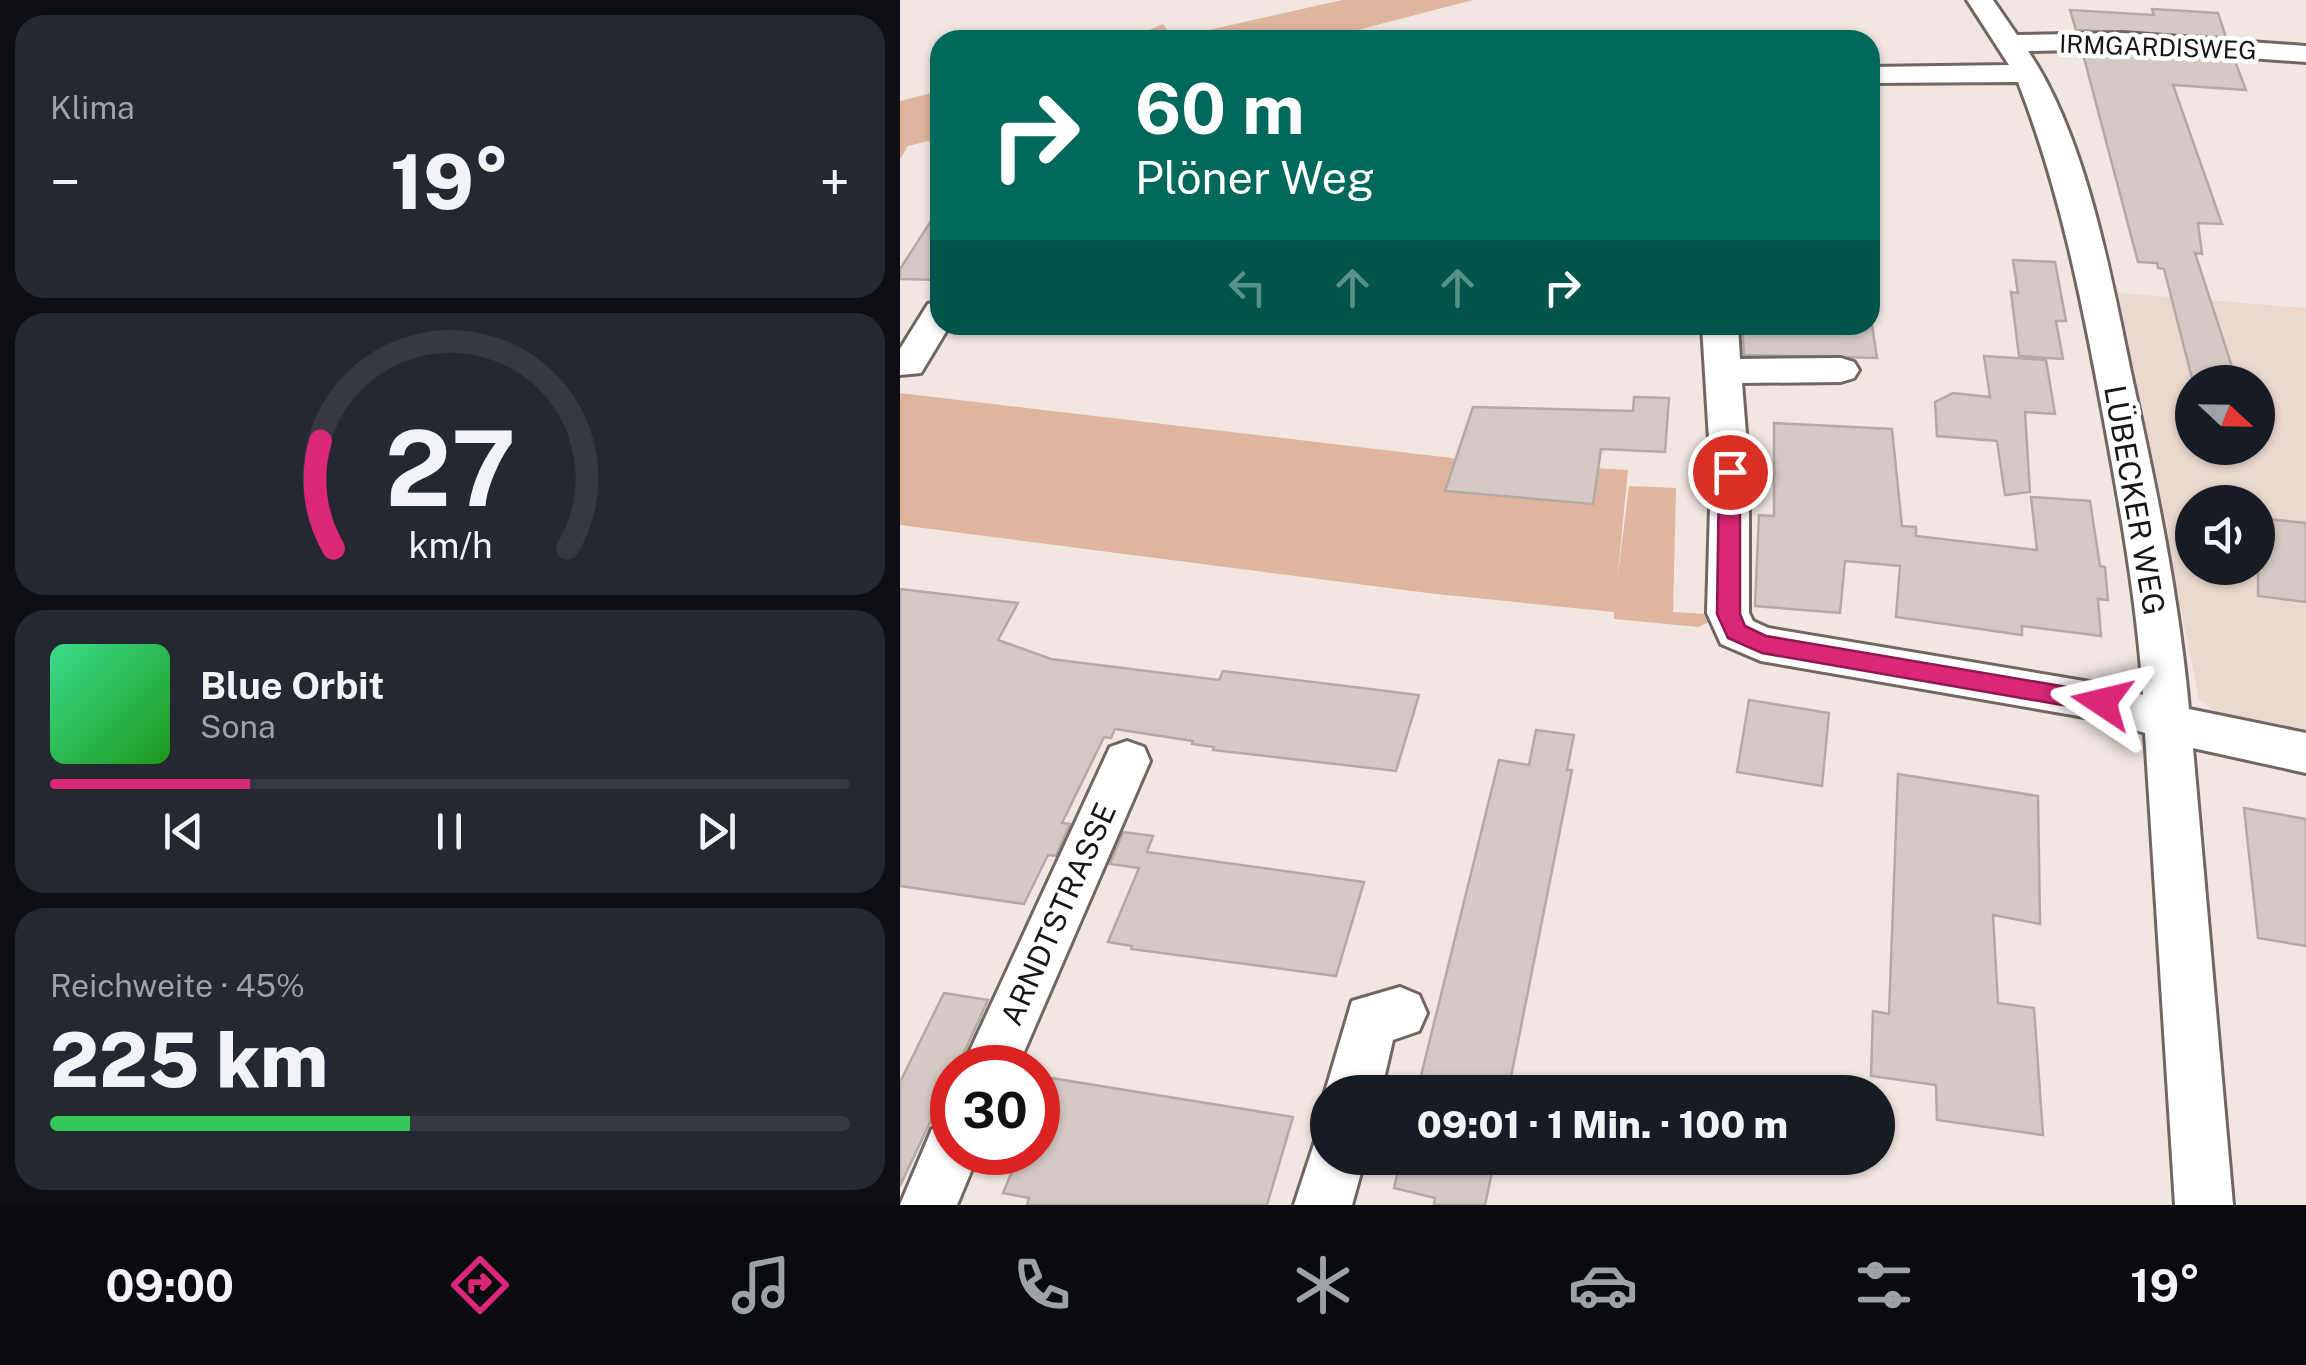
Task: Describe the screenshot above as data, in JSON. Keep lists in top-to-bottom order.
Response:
{
  "streets": {
    "street": ["IRMGARDISWEG", "LÜBECKER WEG", "ARNDTSTRASSE"]
  },
  "crossings": [
    ["IRMGARDISWEG", "LÜBECKER WEG"]
  ],
  "north": "right",
  "page": {
    "tile": [
      "Klima",
      ["Reichweite · 45%", "225 km"]
    ],
    "turn": ["60 m", "Plöner Weg"],
    "heat": ["−", "19°", "+"],
    "song": ["Blue Orbit", "Sona"],
    "limit": "30",
    "trip": "09:01 · 1 Min. · 100 m",
    "tabs": ["09:00", "19°"],
    "gauge": ["27", "km/h"]
  }
}
